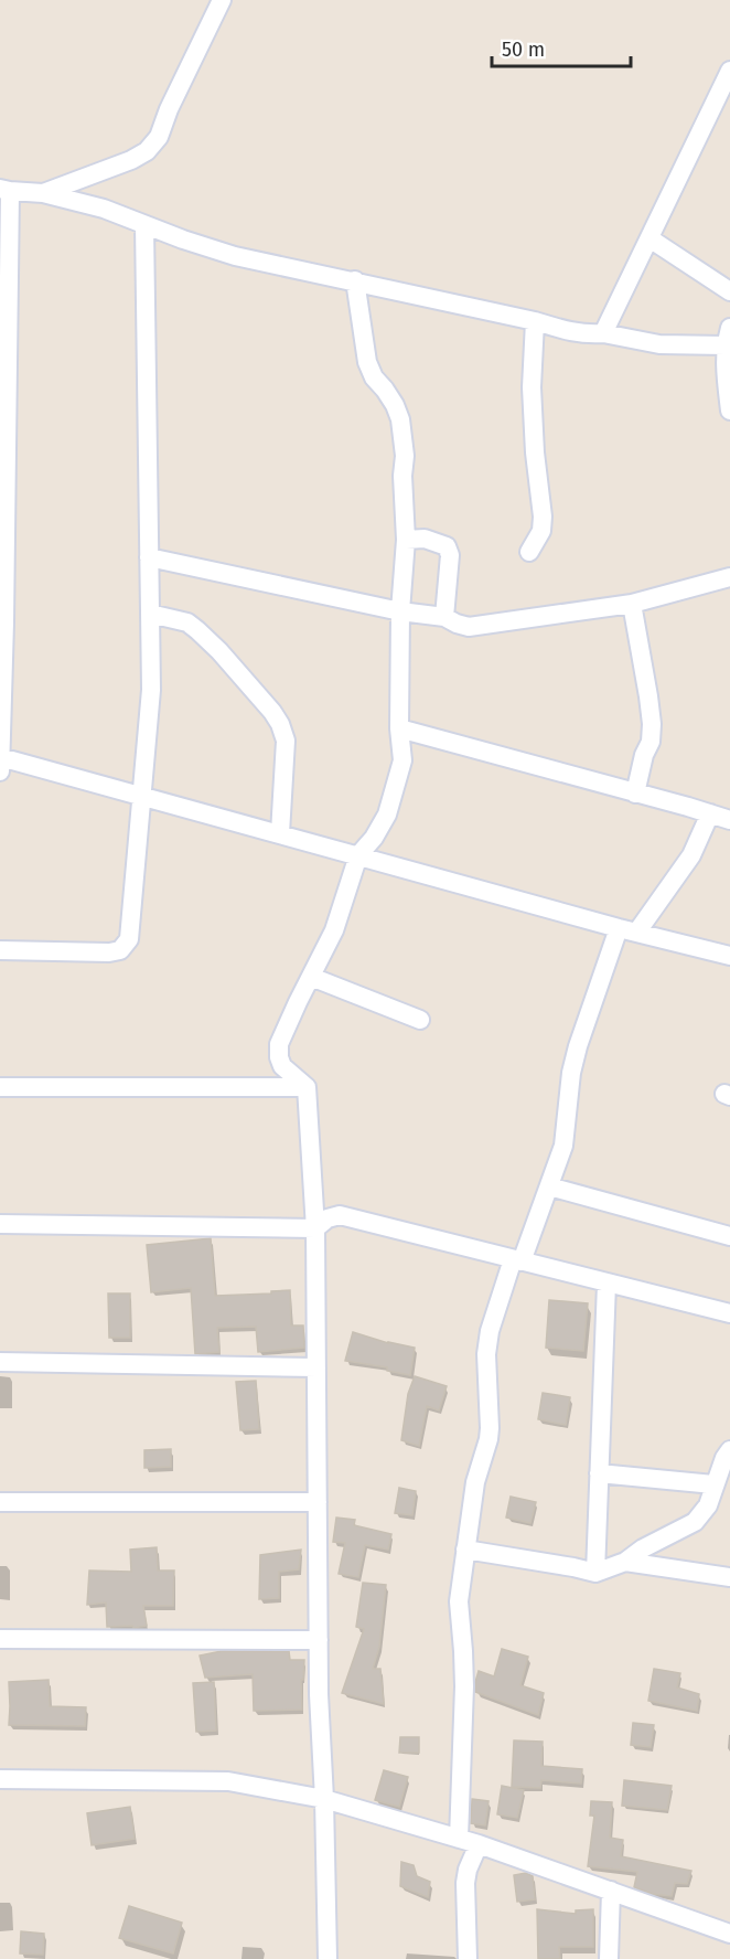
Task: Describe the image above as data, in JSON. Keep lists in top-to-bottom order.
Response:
{
  "scale_bar": "50 m"
}
